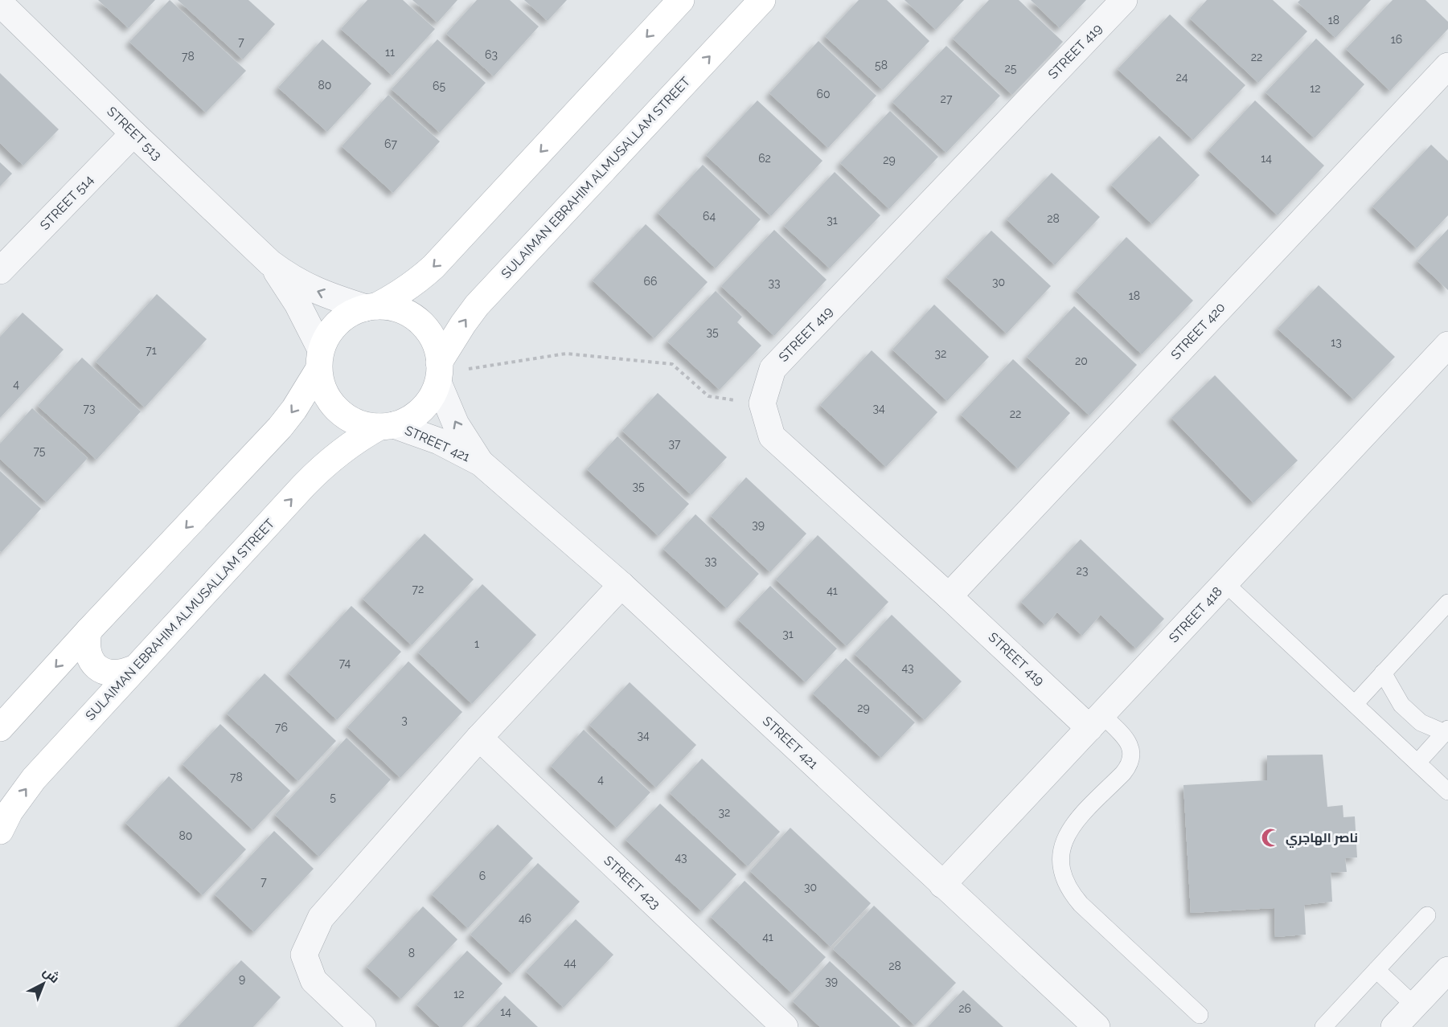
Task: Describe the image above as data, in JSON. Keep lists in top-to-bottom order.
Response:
{
  "streets": {
    "street": [
      "STREET 419",
      "STREET 513",
      "SULAIMAN EBRAHIM ALMUSALLAM STREET",
      "STREET 514",
      "STREET 420",
      "STREET 421",
      "STREET 418",
      "STREET 423"
    ]
  },
  "crossings": [
    ["STREET 419", "STREET 420"],
    ["STREET 419", "STREET 418"],
    ["STREET 513", "SULAIMAN EBRAHIM ALMUSALLAM STREET"],
    ["STREET 513", "STREET 514"],
    ["STREET 513", "STREET 421"],
    ["SULAIMAN EBRAHIM ALMUSALLAM STREET", "STREET 421"],
    ["STREET 421", "STREET 418"]
  ],
  "places": {
    "mosque": ["ناصر الهاجري"]
  },
  "house_numbers": [
    "18",
    "16",
    "7",
    "11",
    "63",
    "78",
    "22",
    "58",
    "25",
    "24",
    "80",
    "65",
    "12",
    "60",
    "27",
    "67",
    "62",
    "14",
    "29",
    "64",
    "28",
    "31",
    "66",
    "30",
    "33",
    "18",
    "35",
    "13",
    "71",
    "32",
    "20",
    "4",
    "73",
    "34",
    "22",
    "37",
    "75",
    "35",
    "39",
    "33",
    "23",
    "72",
    "41",
    "31",
    "1",
    "74",
    "43",
    "29",
    "3",
    "76",
    "34",
    "78",
    "4",
    "5",
    "32",
    "80",
    "43",
    "6",
    "7",
    "30",
    "46",
    "41",
    "8",
    "44",
    "28",
    "9",
    "39",
    "12",
    "26",
    "14"
  ],
  "north": "top right"
}
